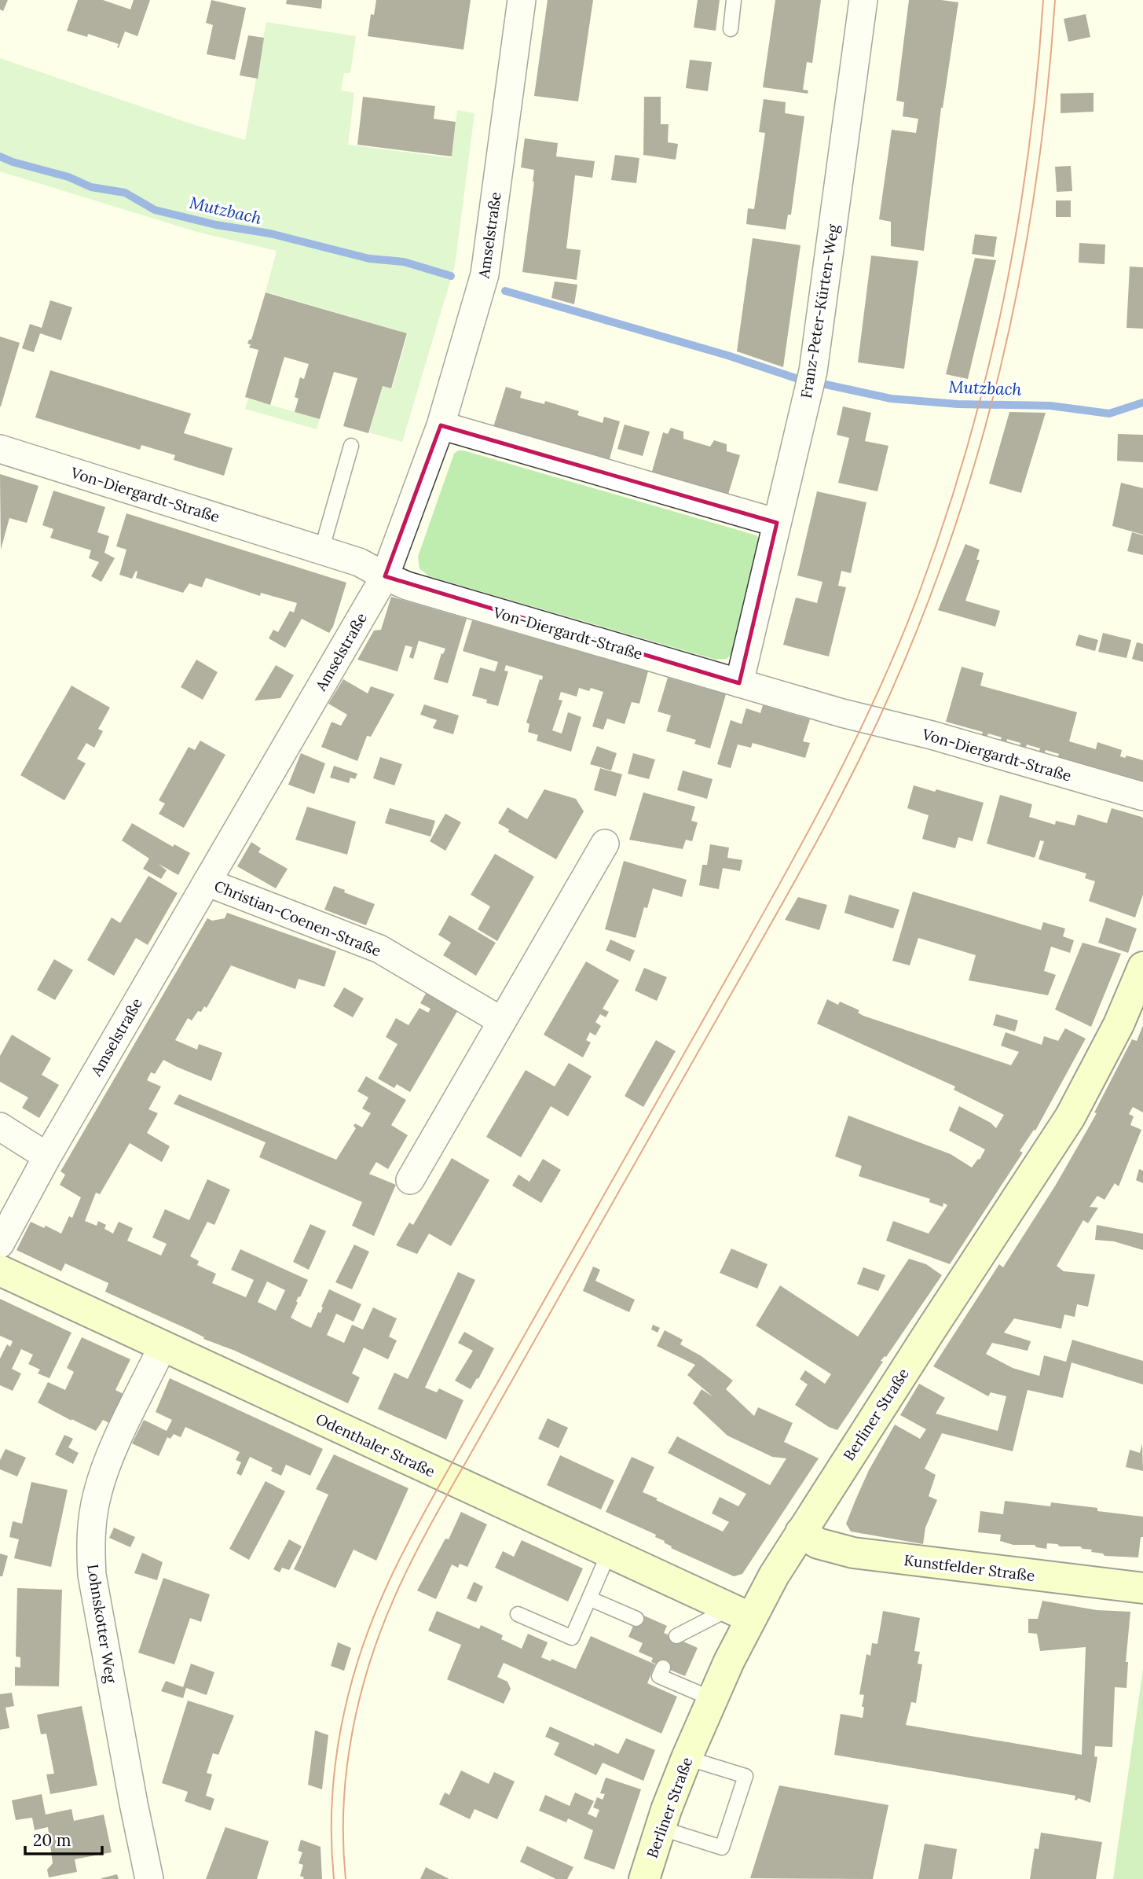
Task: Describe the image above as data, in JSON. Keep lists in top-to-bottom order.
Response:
{
  "streets": {
    "main road": ["Berliner Straße", "Odenthaler Straße", "Kunstfelder Straße"],
    "street": [
      "Amselstraße",
      "Franz-Peter-Kürten-Weg",
      "Von-Diergardt-Straße",
      "Christian-Coenen-Straße",
      "Lohnskotter Weg"
    ]
  },
  "crossings": [
    ["Amselstraße", "Von-Diergardt-Straße"],
    ["Amselstraße", "Christian-Coenen-Straße"],
    ["Franz-Peter-Kürten-Weg", "Von-Diergardt-Straße"],
    ["Berliner Straße", "Odenthaler Straße"],
    ["Berliner Straße", "Kunstfelder Straße"],
    ["Odenthaler Straße", "Lohnskotter Weg"]
  ],
  "water": ["Mutzbach"],
  "scale_bar": "20 m"
}
